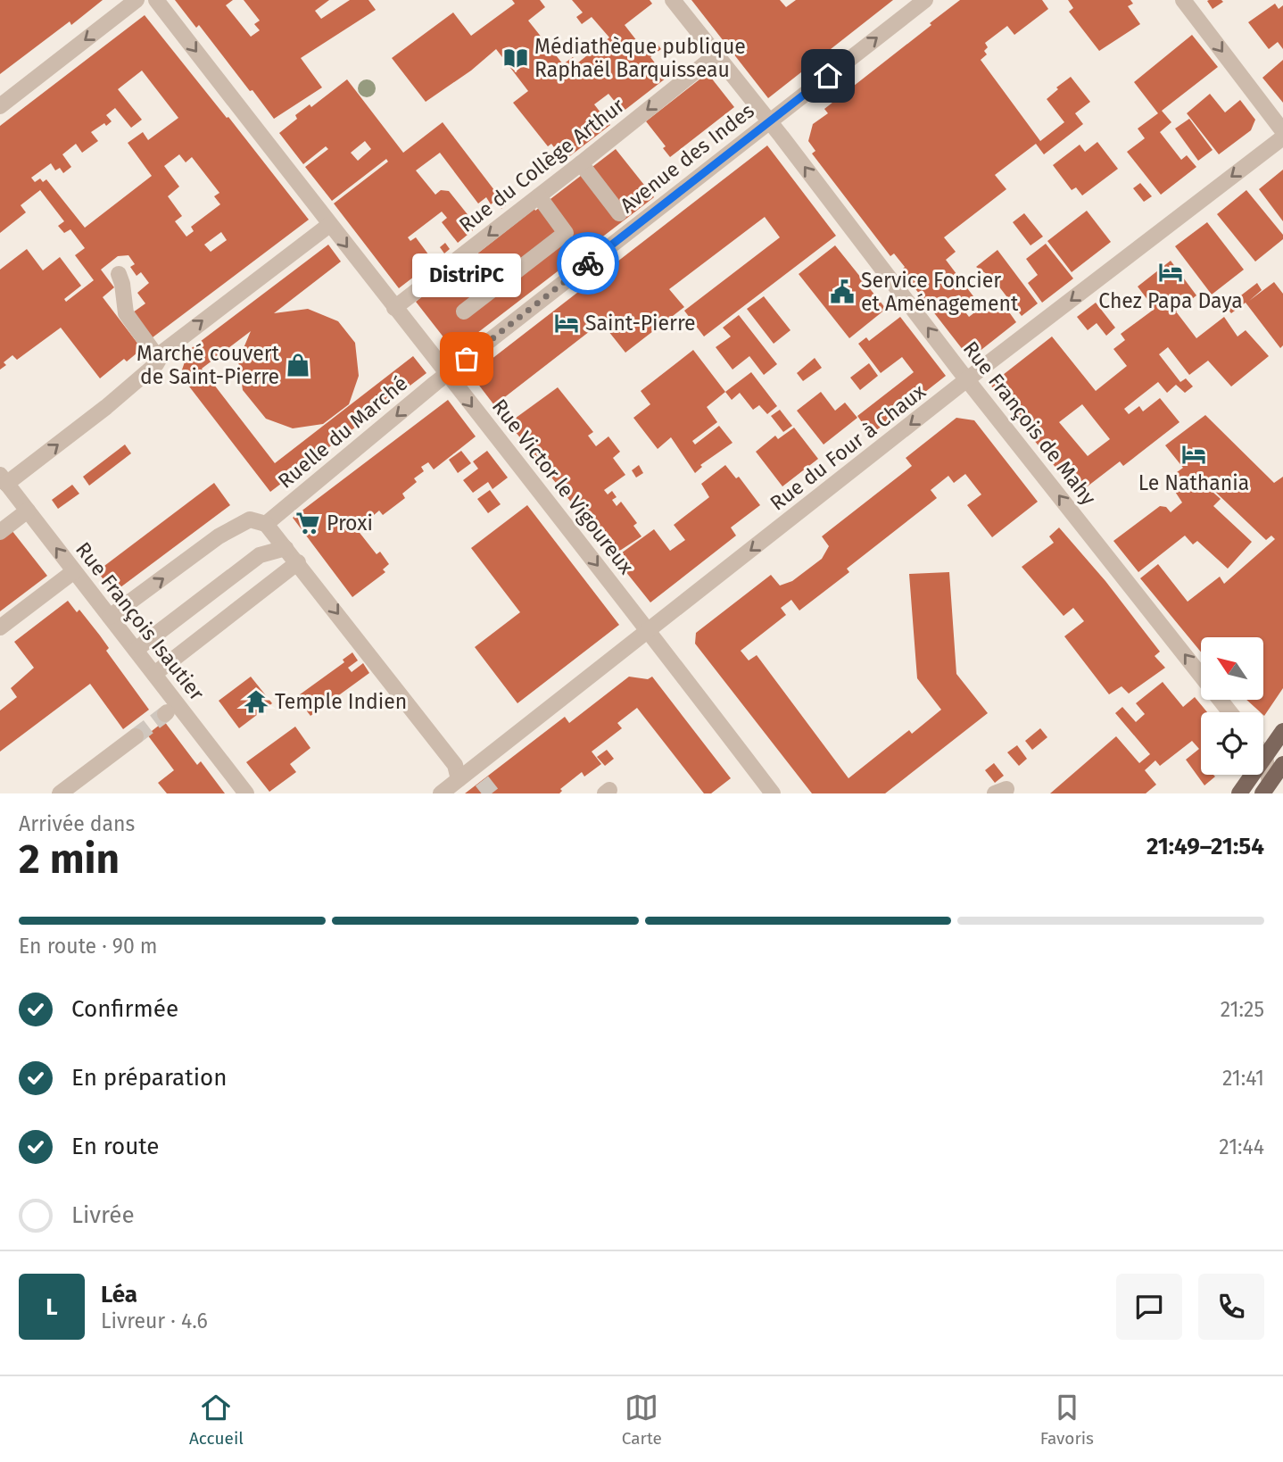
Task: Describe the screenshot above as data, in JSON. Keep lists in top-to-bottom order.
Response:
{
  "streets": {
    "street": [
      "Avenue des Indes",
      "Rue du Collège Arthur",
      "Rue François de Mahy",
      "Ruelle du Marché",
      "Rue du Four à Chaux",
      "Rue Victor le Vigoureux",
      "Rue François Isautier"
    ]
  },
  "crossings": [
    ["Avenue des Indes", "Rue François de Mahy"],
    ["Avenue des Indes", "Ruelle du Marché"],
    ["Avenue des Indes", "Rue Victor le Vigoureux"],
    ["Rue du Collège Arthur", "Rue François de Mahy"],
    ["Rue du Collège Arthur", "Rue Victor le Vigoureux"],
    ["Rue François de Mahy", "Rue du Four à Chaux"],
    ["Ruelle du Marché", "Rue Victor le Vigoureux"],
    ["Rue du Four à Chaux", "Rue Victor le Vigoureux"]
  ],
  "one_way": [
    "Rue du Collège Arthur",
    "Rue François de Mahy",
    "Ruelle du Marché",
    "Rue du Four à Chaux",
    "Rue Victor le Vigoureux"
  ],
  "places": {
    "library": ["Médiathèque publique Raphaël Barquisseau"],
    "hotel": ["Chez Papa Daya", "Saint-Pierre", "Le Nathania"],
    "public building": ["Service Foncier et Aménagement"],
    "other": ["DistriPC"],
    "shop": ["Marché couvert de Saint-Pierre"],
    "supermarket": ["Proxi"],
    "temple": ["Temple Indien"]
  },
  "north": "top left",
  "page": {
    "bubble": "DistriPC",
    "heading": ["2 min", "Arrivée dans", "21:49–21:54"],
    "panel": ["Léa", "Livreur · 4.6"],
    "bar": "En route · 90 m",
    "list": [
      ["Confirmée", "21:25"],
      ["En préparation", "21:41"],
      ["En route", "21:44"],
      "Livrée"
    ],
    "round": "L",
    "tabs": ["Accueil", "Carte", "Favoris"]
  }
}
